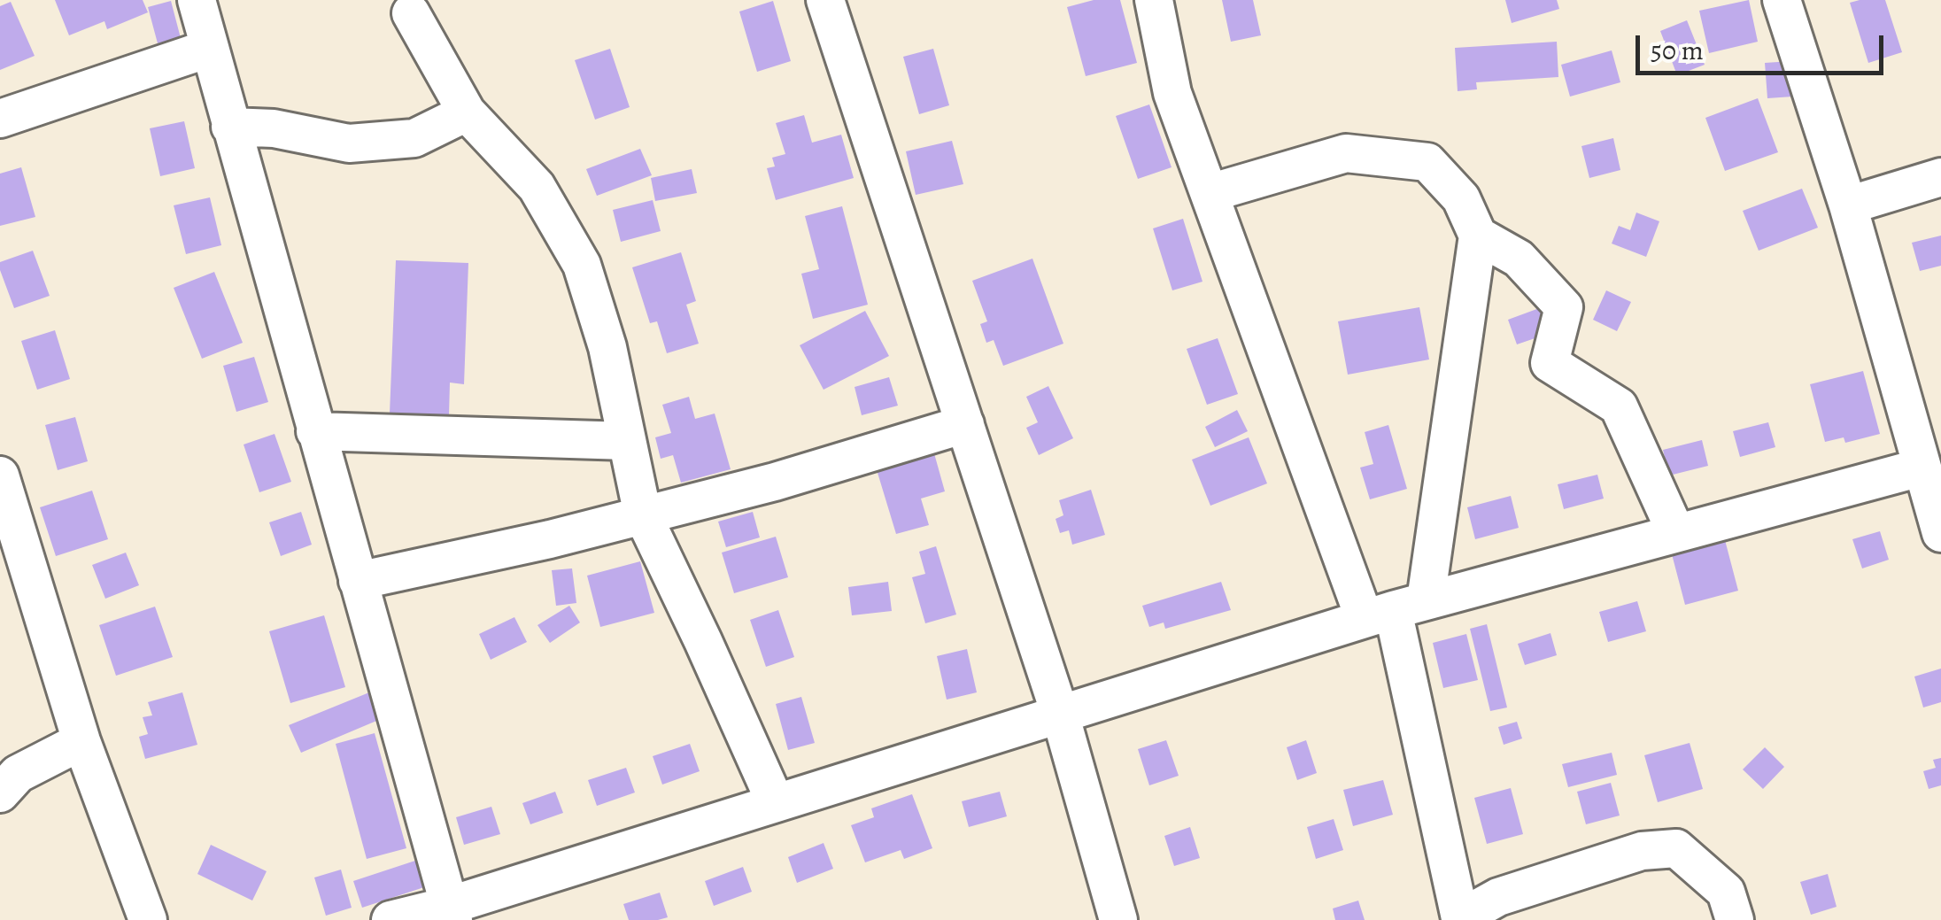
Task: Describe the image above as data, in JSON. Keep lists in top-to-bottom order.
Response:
{
  "scale_bar": "50 m"
}
